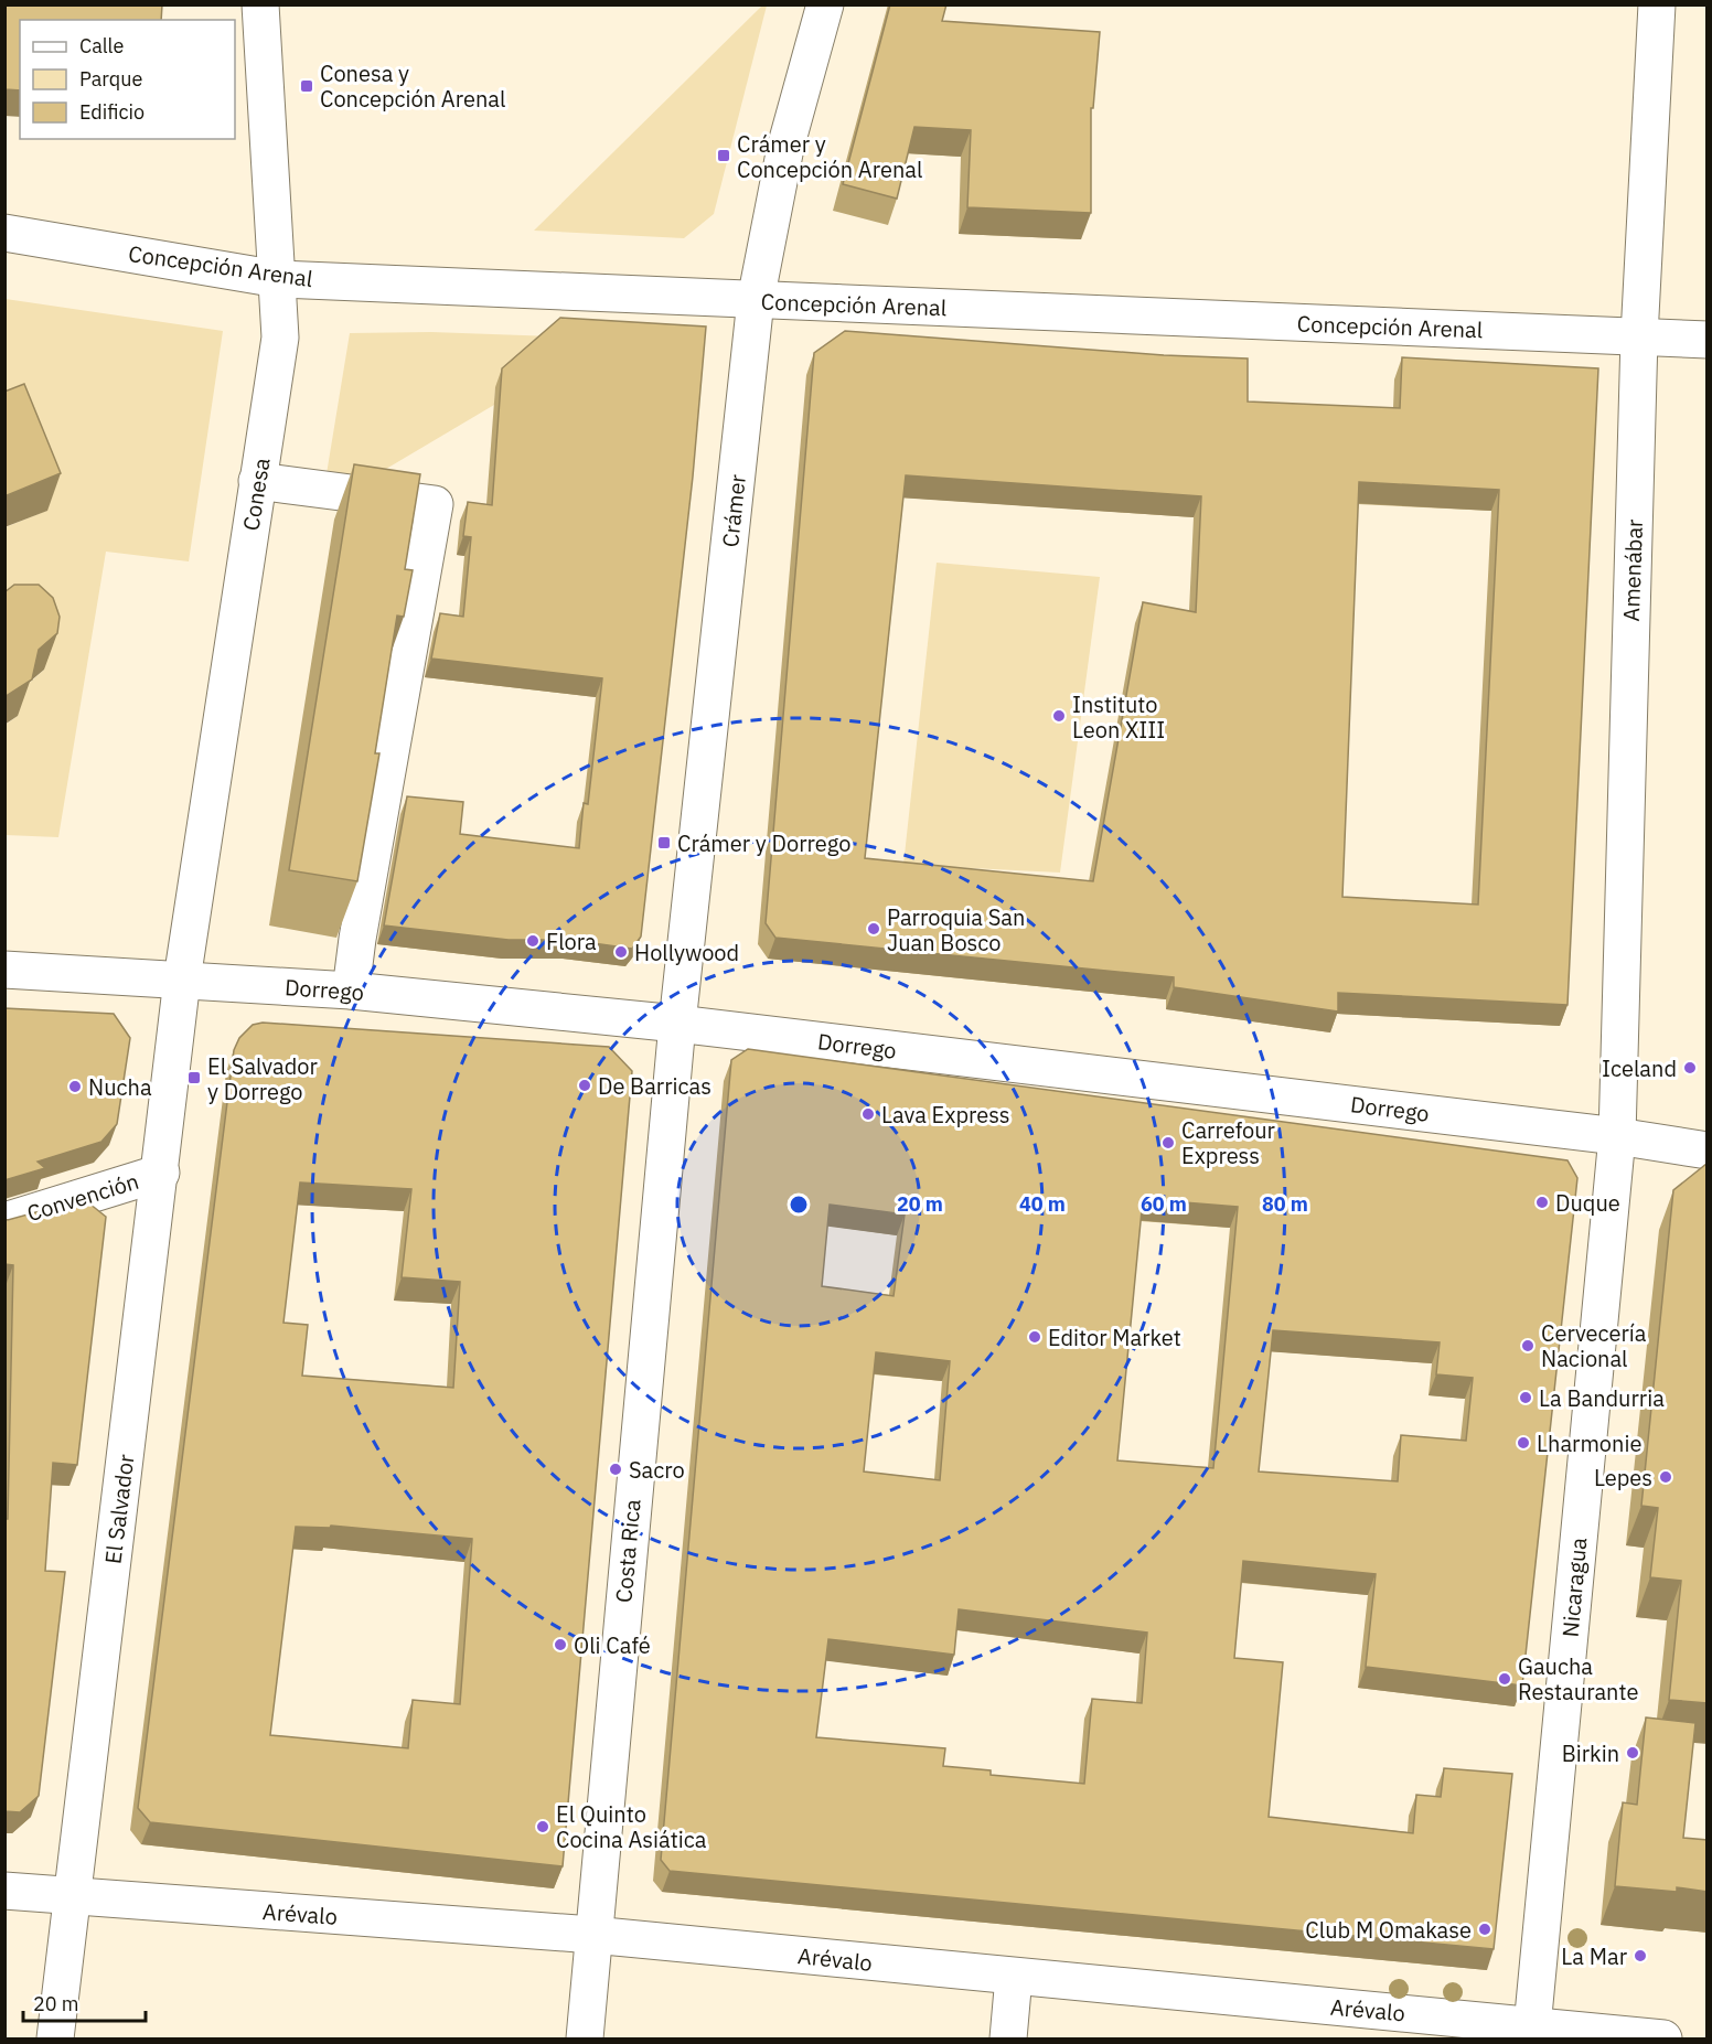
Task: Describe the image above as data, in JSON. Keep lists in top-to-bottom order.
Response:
{
  "streets": {
    "street": [
      "Concepción Arenal",
      "Conesa",
      "Crámer",
      "Amenábar",
      "Dorrego",
      "Convención",
      "El Salvador",
      "Costa Rica",
      "Nicaragua",
      "Arévalo"
    ]
  },
  "crossings": [
    ["Concepción Arenal", "Conesa"],
    ["Concepción Arenal", "Crámer"],
    ["Concepción Arenal", "Amenábar"],
    ["Conesa", "Dorrego"],
    ["Conesa", "El Salvador"],
    ["Crámer", "Dorrego"],
    ["Crámer", "Costa Rica"],
    ["Amenábar", "Dorrego"],
    ["Amenábar", "Nicaragua"],
    ["Dorrego", "El Salvador"],
    ["Dorrego", "Costa Rica"],
    ["Dorrego", "Nicaragua"],
    ["Convención", "El Salvador"],
    ["El Salvador", "Arévalo"],
    ["Costa Rica", "Arévalo"],
    ["Nicaragua", "Arévalo"]
  ],
  "places": {
    "transit": [
      "Conesa y Concepción Arenal",
      "Crámer y Concepción Arenal",
      "Crámer y Dorrego",
      "El Salvador y Dorrego"
    ],
    "other": [
      "Instituto Leon XIII",
      "Parroquia San Juan Bosco",
      "Flora",
      "Hollywood",
      "Iceland",
      "De Barricas",
      "Nucha",
      "Lava Express",
      "Carrefour Express",
      "Duque",
      "Editor Market",
      "Cervecería Nacional",
      "La Bandurria",
      "Lharmonie",
      "Sacro",
      "Lepes",
      "Oli Café",
      "Gaucha Restaurante",
      "Birkin",
      "El Quinto Cocina Asiática",
      "Club M Omakase",
      "La Mar"
    ]
  },
  "legend": ["Calle", "Parque", "Edificio"],
  "scale_bar": "20 m",
  "rings": [
    "20 m",
    "40 m",
    "60 m",
    "80 m"
  ]
}
